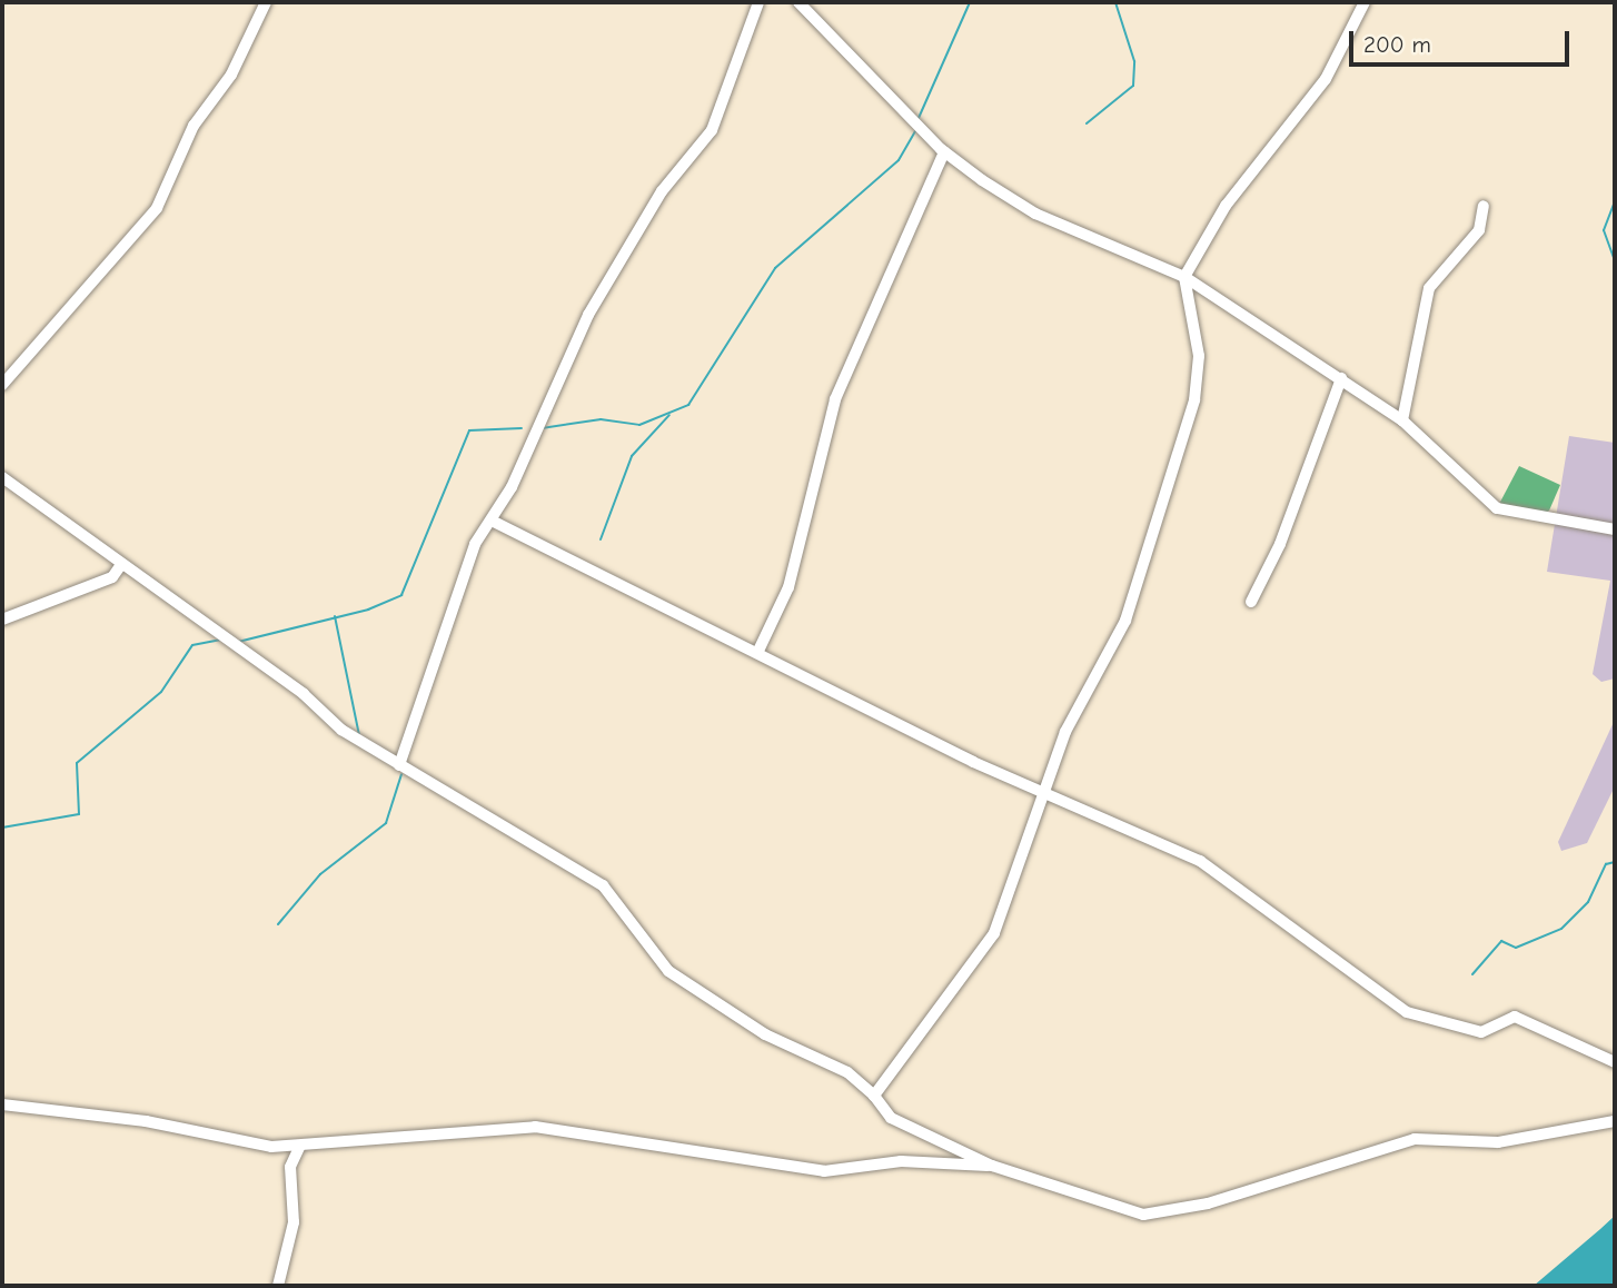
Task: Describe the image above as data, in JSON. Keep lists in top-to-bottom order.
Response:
{
  "scale_bar": "200 m"
}
